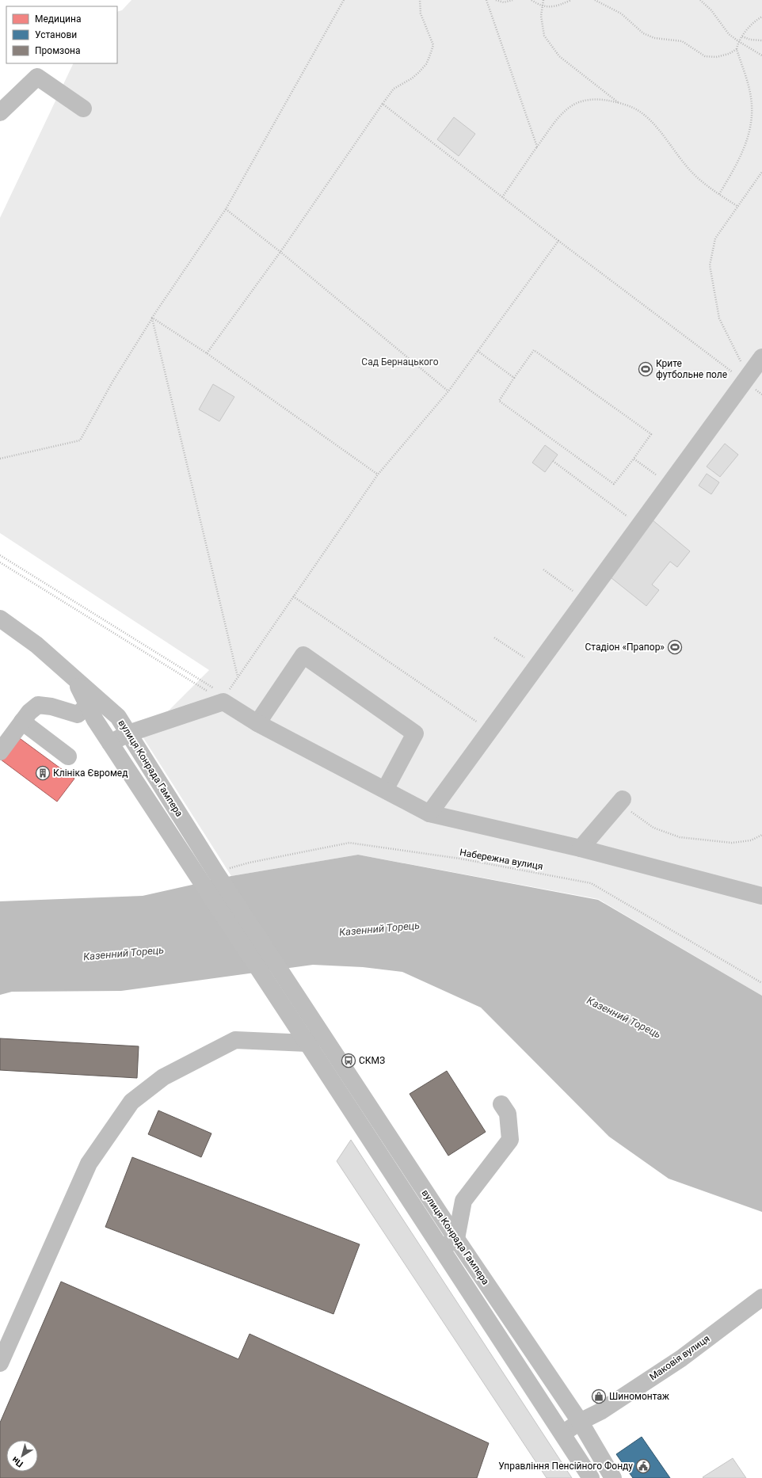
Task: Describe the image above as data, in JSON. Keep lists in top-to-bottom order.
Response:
{
  "streets": {
    "main road": ["вулиця Конрада Гампера", "Маковія вулиця"],
    "path": ["Набережна вулиця"]
  },
  "crossings": [
    ["вулиця Конрада Гампера", "Набережна вулиця"],
    ["вулиця Конрада Гампера", "Маковія вулиця"]
  ],
  "water": ["Казенний Торець"],
  "parks": ["Сад Бернацького"],
  "places": {
    "sports": ["Крите футбольне поле", "Стадіон «Прапор»"],
    "building": ["Клініка Євромед"],
    "bus stop": ["СКМЗ"],
    "shop": ["Шиномонтаж"],
    "public building": ["Управління Пенсійного Фонду"]
  },
  "legend": ["Медицина", "Установи", "Промзона"],
  "north": "bottom left"
}
